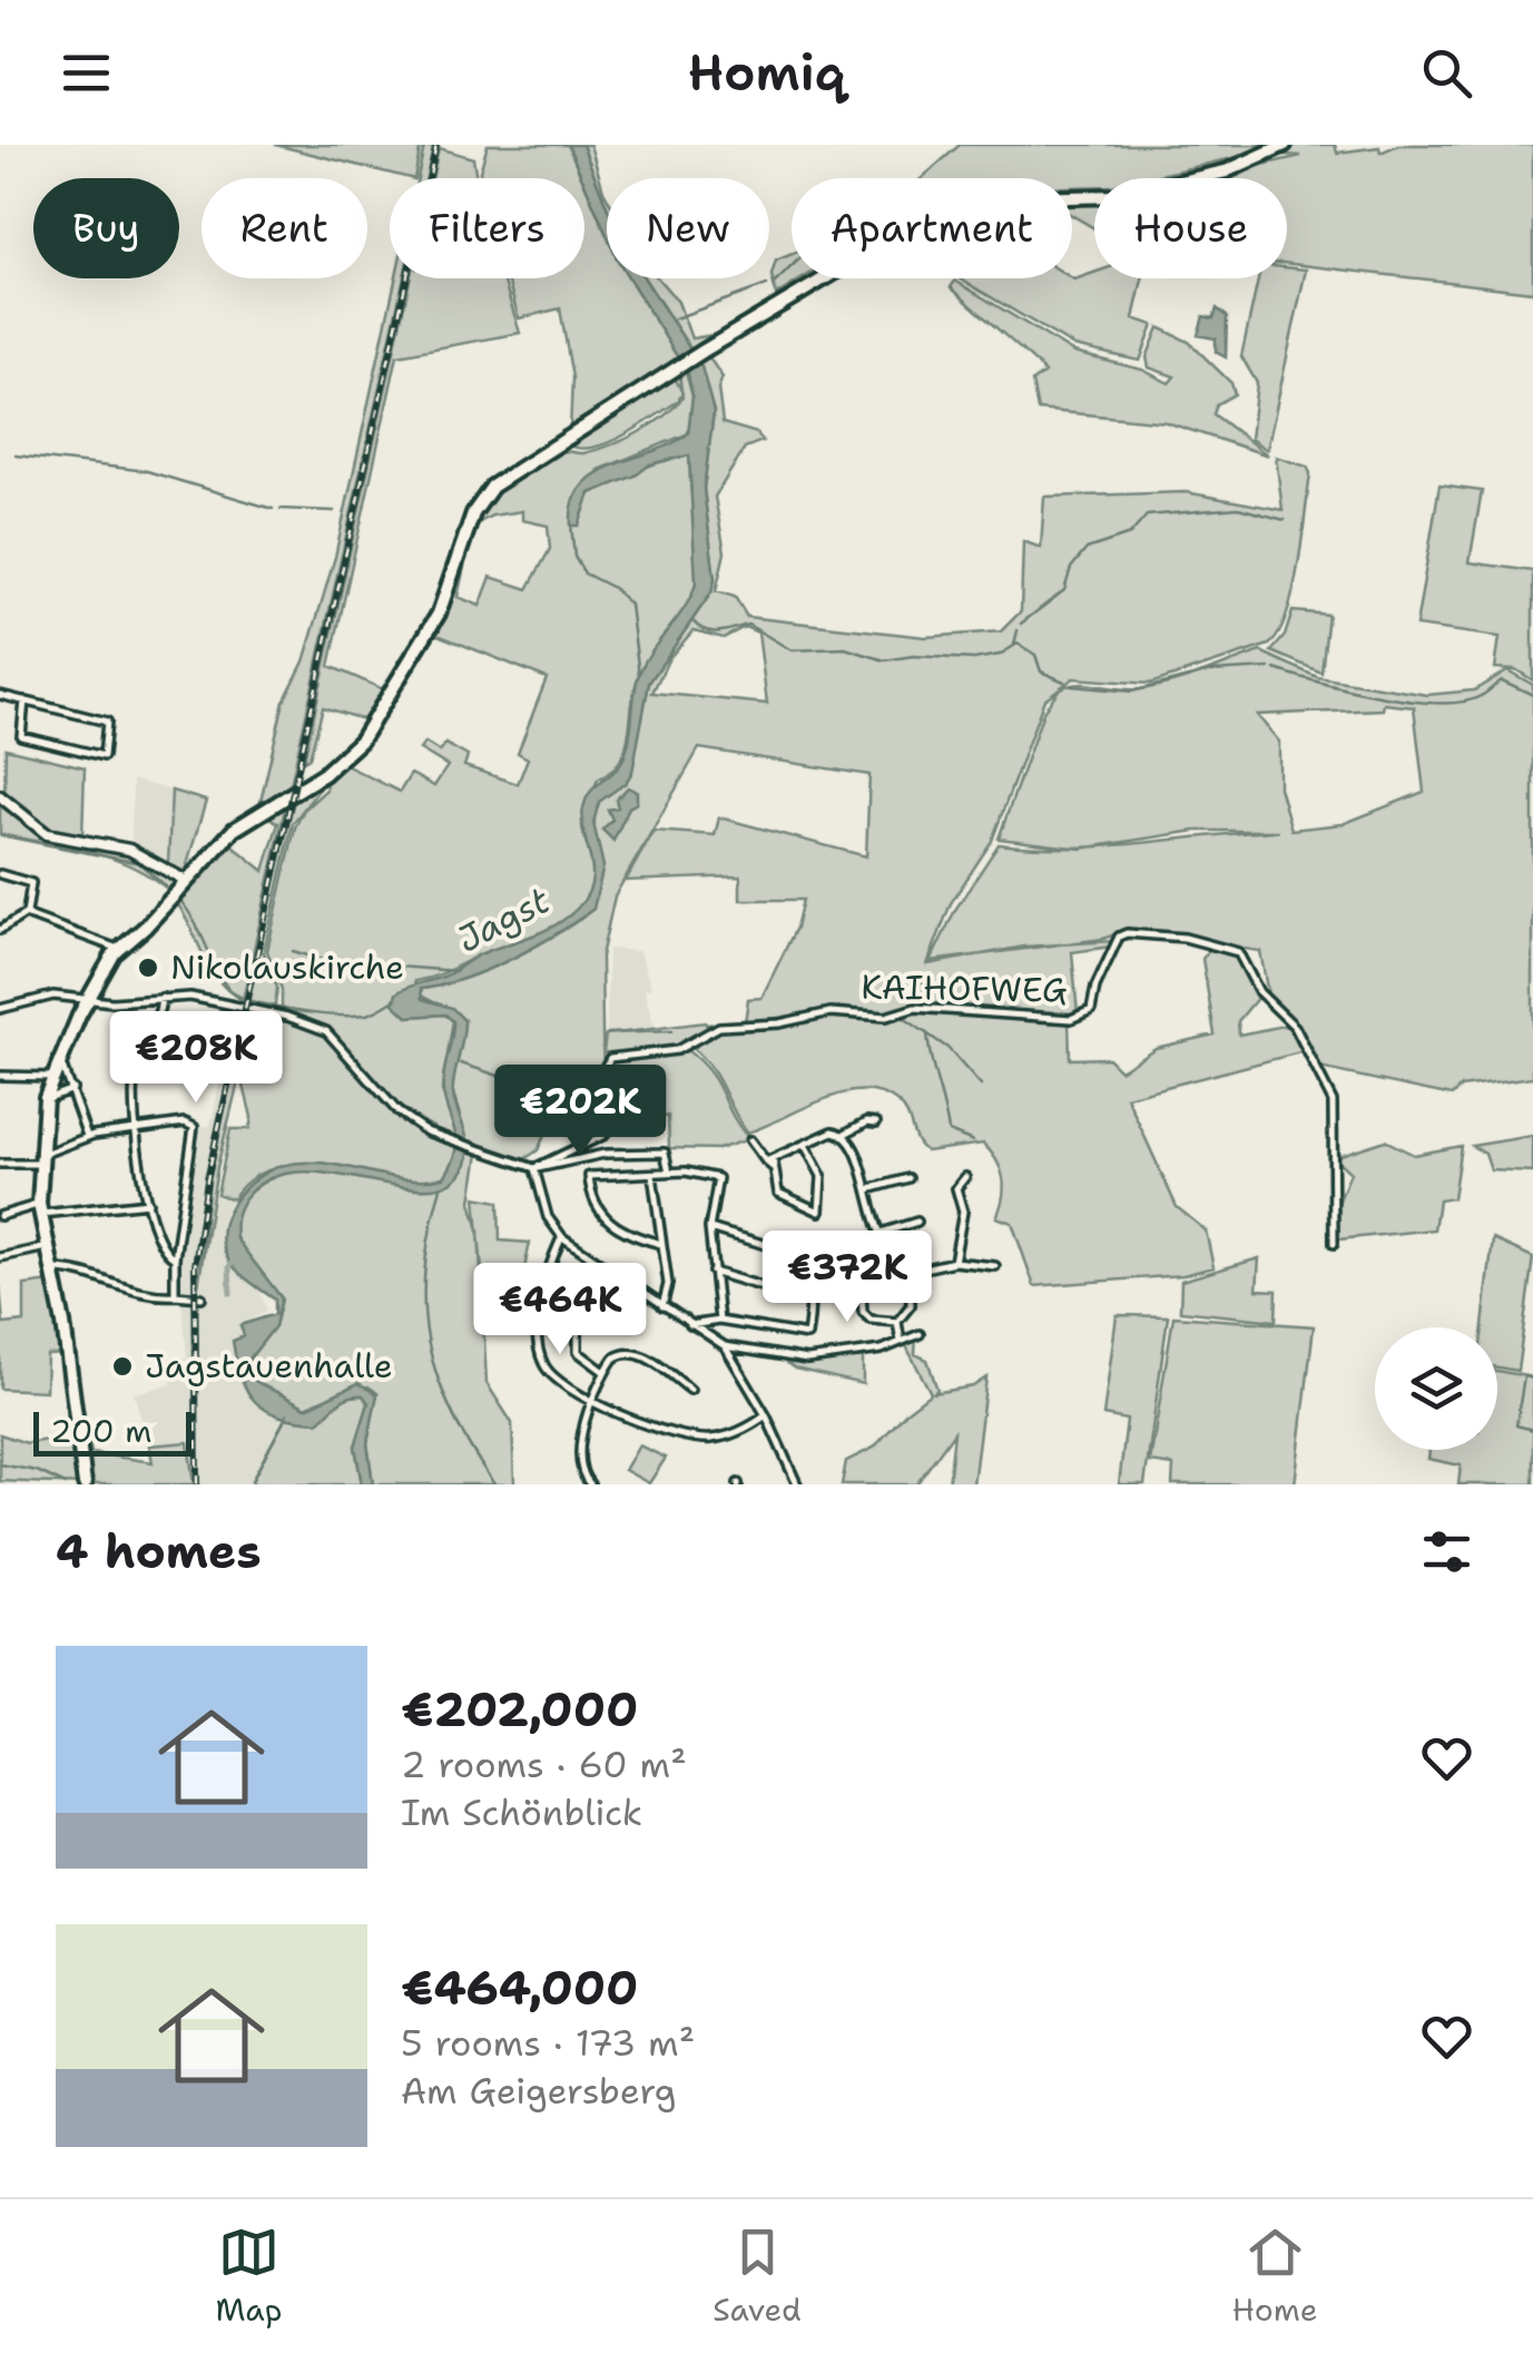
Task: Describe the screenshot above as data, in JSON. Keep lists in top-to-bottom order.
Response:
{
  "streets": {
    "street": ["KAIHOFWEG"]
  },
  "water": ["Jagst"],
  "places": ["Nikolauskirche", "Jagstauenhalle"],
  "scale_bar": "200 m",
  "page": {
    "header": "Homiq",
    "chip": [
      "Buy",
      "Rent",
      "Filters",
      "New",
      "Apartment",
      "House"
    ],
    "price": [
      "€208K",
      "€202K",
      "€372K",
      "€464K"
    ],
    "scale": "200 m",
    "heading": "4 homes",
    "list": [
      {
        "name": "€202,000",
        "note": "2 rooms · 60 m² · Im Schönblick"
      },
      {
        "name": "€464,000",
        "note": "5 rooms · 173 m² · Am Geigersberg"
      }
    ],
    "tabs": ["Map", "Saved", "Home"]
  }
}
